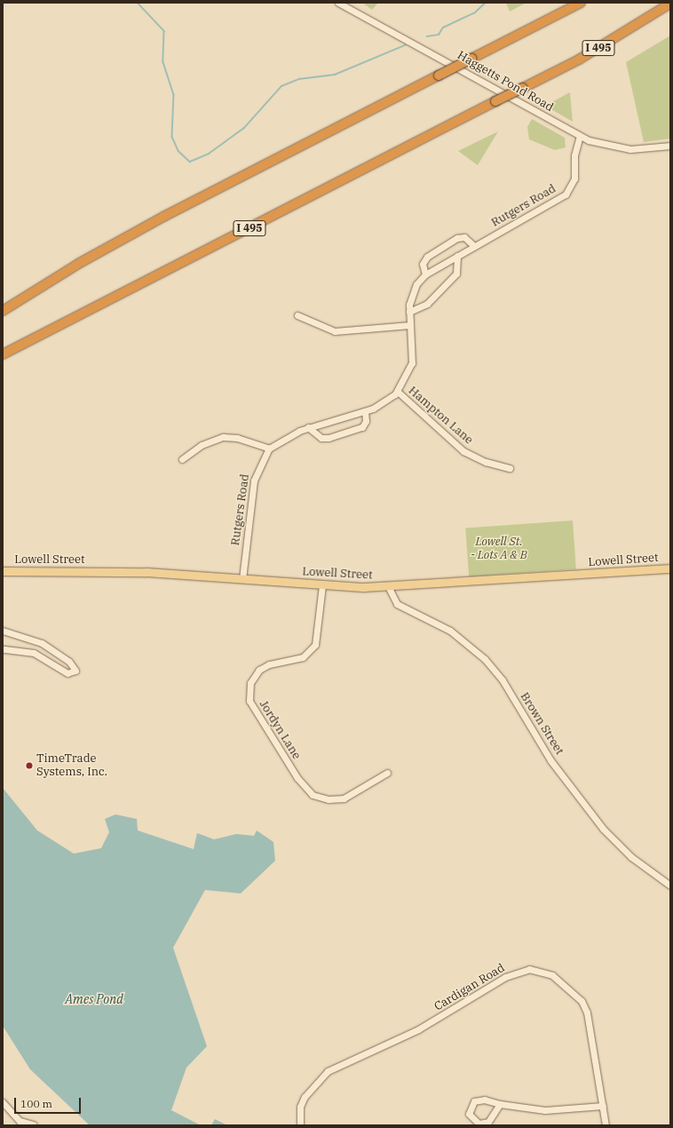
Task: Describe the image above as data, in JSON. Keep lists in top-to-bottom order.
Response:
{
  "streets": {
    "highway": ["I 495"],
    "main road": ["Lowell Street"],
    "street": [
      "Haggetts Pond Road",
      "Rutgers Road",
      "Hampton Lane",
      "Brown Street",
      "Jordyn Lane",
      "Cardigan Road"
    ]
  },
  "crossings": [
    ["Haggetts Pond Road", "Rutgers Road"],
    ["Rutgers Road", "Hampton Lane"],
    ["Rutgers Road", "Lowell Street"],
    ["Lowell Street", "Brown Street"],
    ["Lowell Street", "Jordyn Lane"]
  ],
  "water": ["Ames Pond"],
  "parks": ["Lowell St. - Lots A & B"],
  "places": ["TimeTrade Systems, Inc."],
  "scale_bar": "100 m"
}
